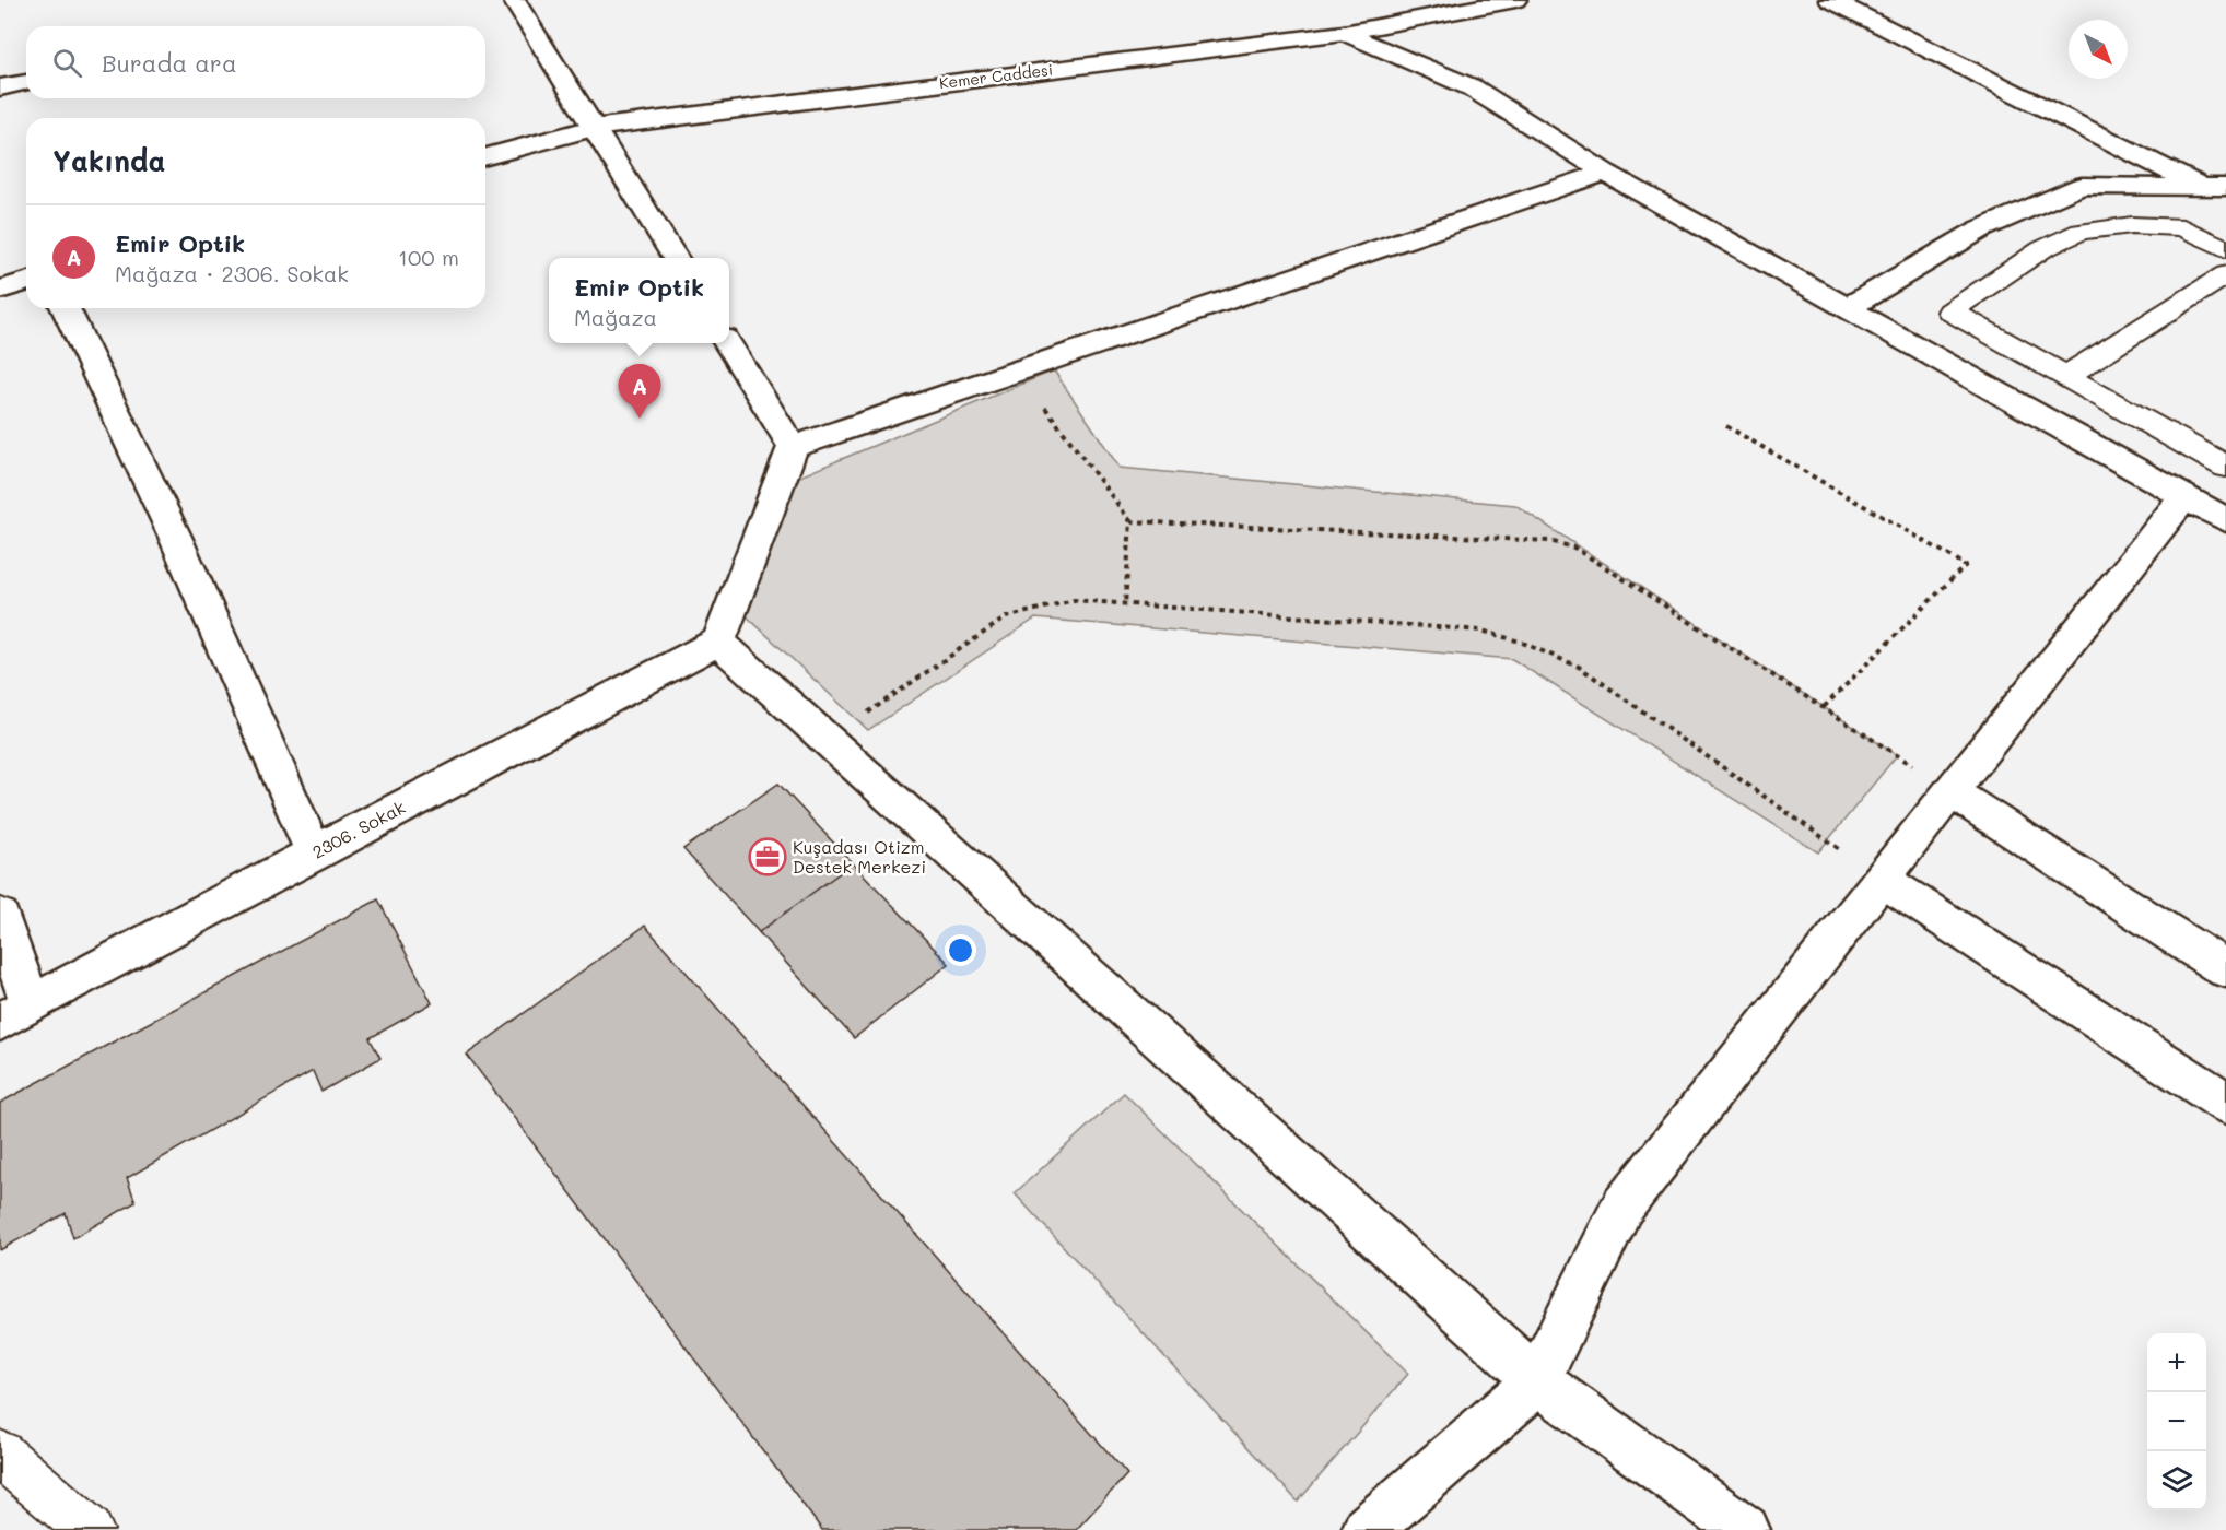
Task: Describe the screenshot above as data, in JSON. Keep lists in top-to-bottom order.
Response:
{
  "streets": {
    "street": ["Kemer Caddesi", "2306. Sokak"]
  },
  "places": {
    "office": ["Kuşadası Otizm Destek Merkezi"]
  },
  "north": "bottom right",
  "page": {
    "search": "Burada ara",
    "heading": "Yakında",
    "list": [
      {
        "mark": "A",
        "name": "Emir Optik",
        "note": "Mağaza · 2306. Sokak",
        "value": "100 m"
      }
    ],
    "popup": ["Emir Optik", "Mağaza"],
    "pins": "A",
    "map_buttons": ["+", "−"]
  }
}
